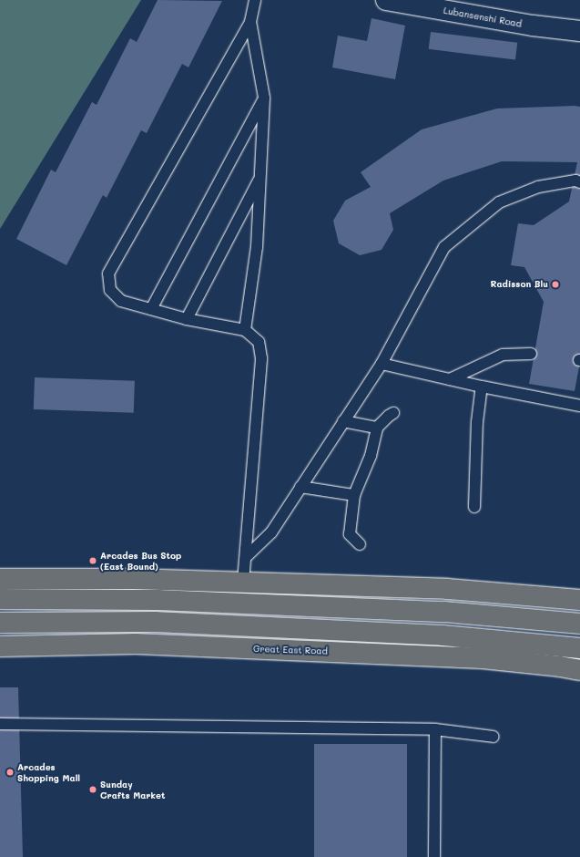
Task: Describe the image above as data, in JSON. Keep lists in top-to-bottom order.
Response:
{
  "streets": {
    "main road": ["Great East Road"],
    "street": ["Lubansenshi Road"]
  },
  "places": [
    "Radisson Blu",
    "Arcades Bus Stop (East Bound)",
    "Arcades Shopping Mall",
    "Sunday Crafts Market"
  ]
}
